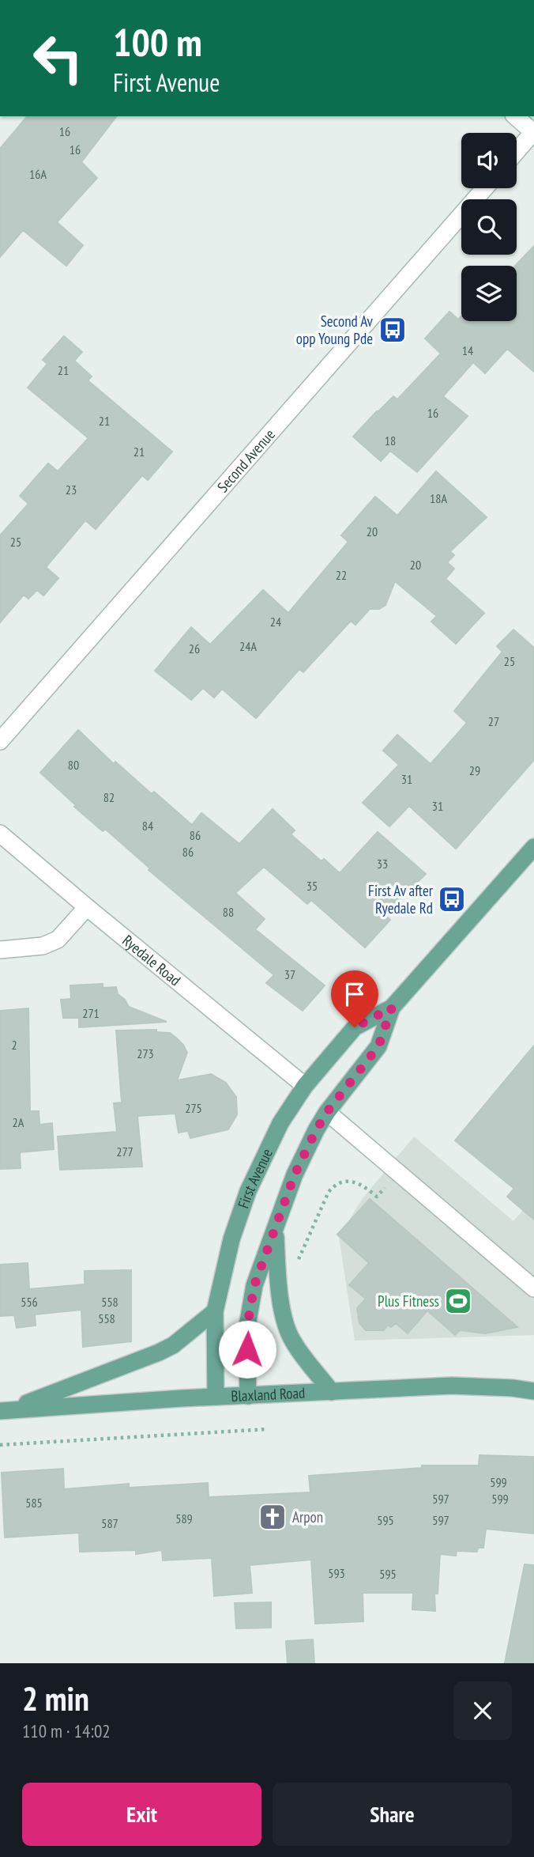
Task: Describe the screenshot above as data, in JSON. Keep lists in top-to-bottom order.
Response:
{
  "streets": {
    "main road": ["First Avenue", "Blaxland Road"],
    "street": ["Second Avenue", "Ryedale Road"]
  },
  "crossings": [
    ["Ryedale Road", "First Avenue"],
    ["First Avenue", "Blaxland Road"]
  ],
  "places": {
    "bus stop": ["Second Av opp Young Pde", "First Av after Ryedale Rd"],
    "sports": ["Plus Fitness"],
    "church": ["Arpon"]
  },
  "house_numbers": [
    "16",
    "16",
    "16A",
    "14",
    "21",
    "16",
    "21",
    "18",
    "21",
    "23",
    "18A",
    "20",
    "25",
    "20",
    "22",
    "24",
    "24A",
    "26",
    "25",
    "27",
    "80",
    "29",
    "31",
    "82",
    "31",
    "84",
    "86",
    "86",
    "33",
    "35",
    "88",
    "37",
    "271",
    "2",
    "273",
    "275",
    "2A",
    "277",
    "556",
    "558",
    "558",
    "599",
    "597",
    "599",
    "585",
    "589",
    "595",
    "597",
    "587",
    "593",
    "595"
  ],
  "page": {
    "turn": ["100 m", "First Avenue"],
    "heading": ["2 min", "110 m · 14:02"],
    "buttons": ["Exit", "Share"]
  }
}
